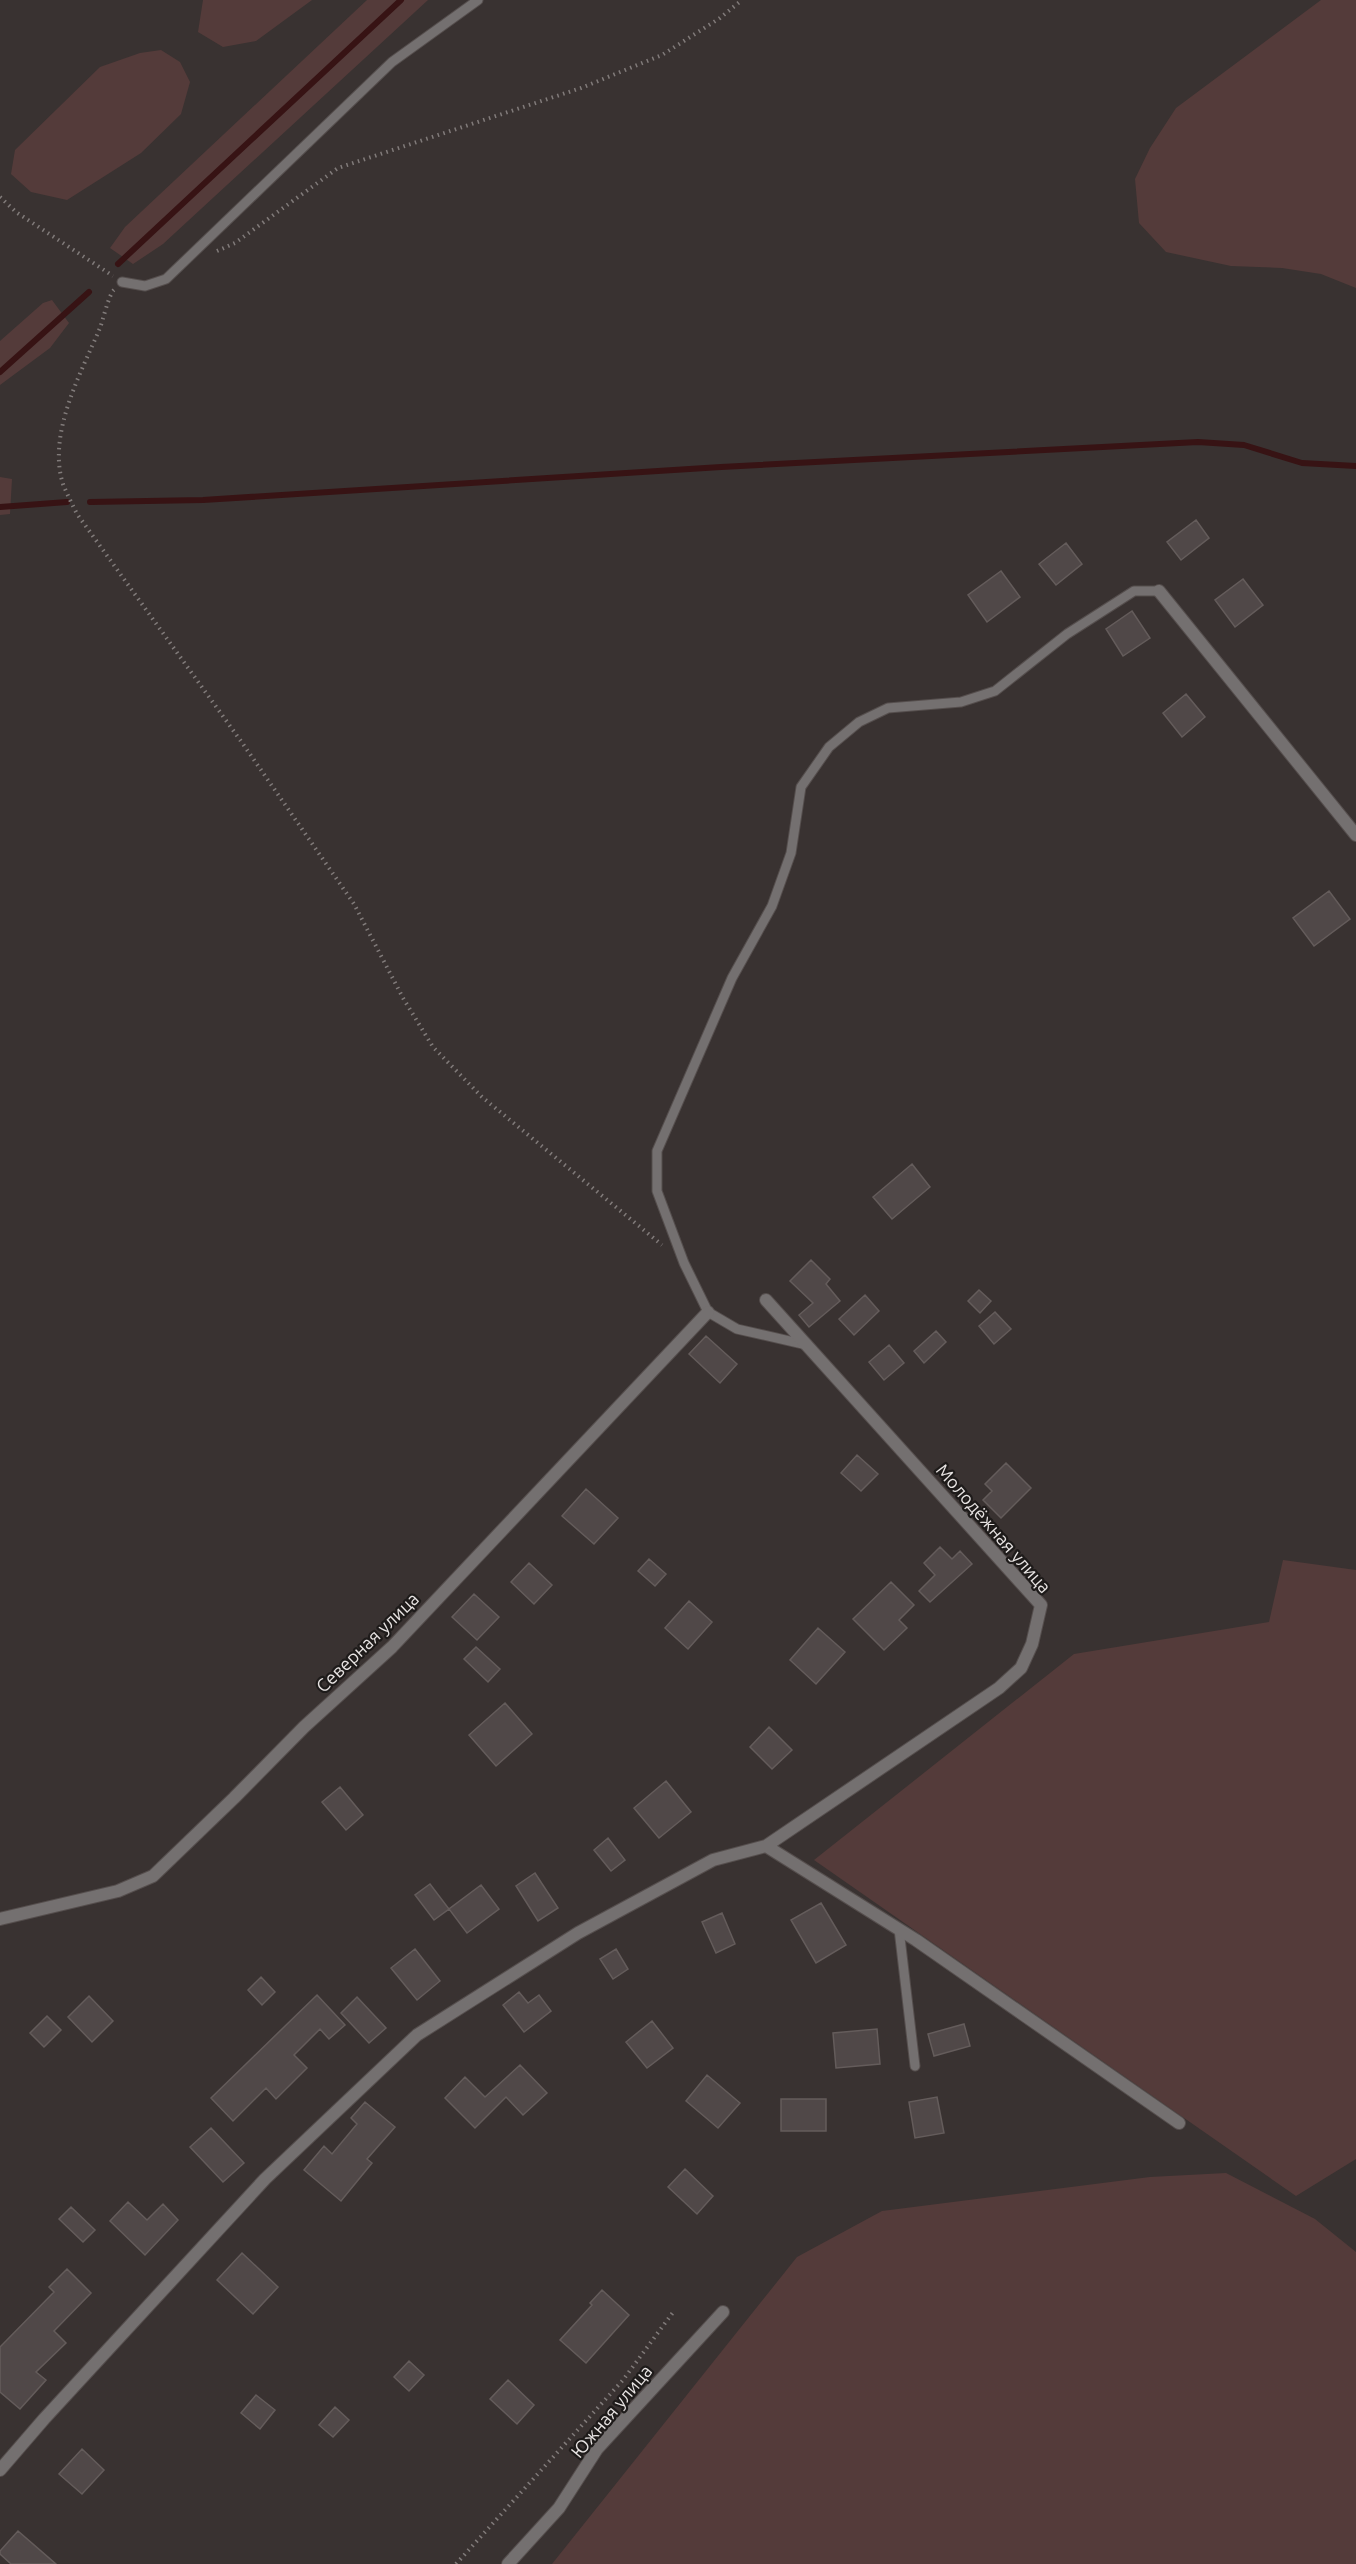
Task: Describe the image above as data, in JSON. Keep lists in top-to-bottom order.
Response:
{
  "streets": {
    "street": ["Молодёжная улица", "Северная улица", "Южная улица"]
  }
}
